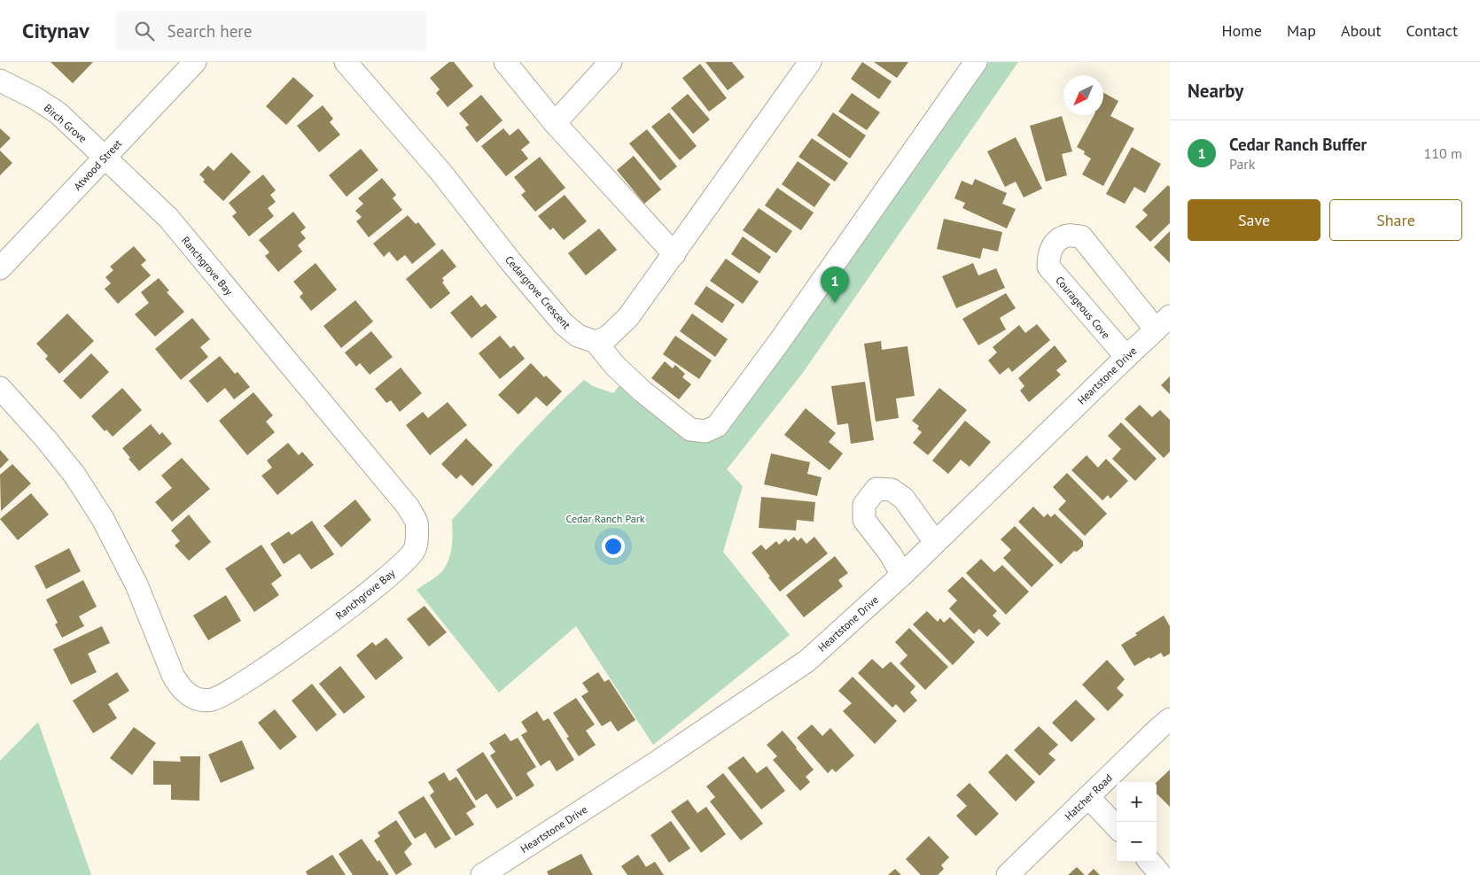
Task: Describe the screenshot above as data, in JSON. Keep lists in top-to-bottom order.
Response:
{
  "streets": {
    "street": [
      "Birch Grove",
      "Atwood Street",
      "Ranchgrove Bay",
      "Cedargrove Crescent",
      "Courageous Cove",
      "Heartstone Drive",
      "Hatcher Road"
    ]
  },
  "crossings": [
    ["Birch Grove", "Atwood Street"],
    ["Birch Grove", "Ranchgrove Bay"],
    ["Atwood Street", "Ranchgrove Bay"],
    ["Courageous Cove", "Heartstone Drive"]
  ],
  "parks": ["Cedar Ranch Park"],
  "north": "bottom left",
  "page": {
    "header": "Citynav",
    "search": "Search here",
    "nav": [
      "Home",
      "Map",
      "About",
      "Contact"
    ],
    "heading": "Nearby",
    "list": [
      {
        "mark": "1",
        "name": "Cedar Ranch Buffer",
        "note": "Park",
        "value": "110 m"
      }
    ],
    "buttons": ["Save", "Share"],
    "pins": "1",
    "map_buttons": ["+", "−"]
  }
}
